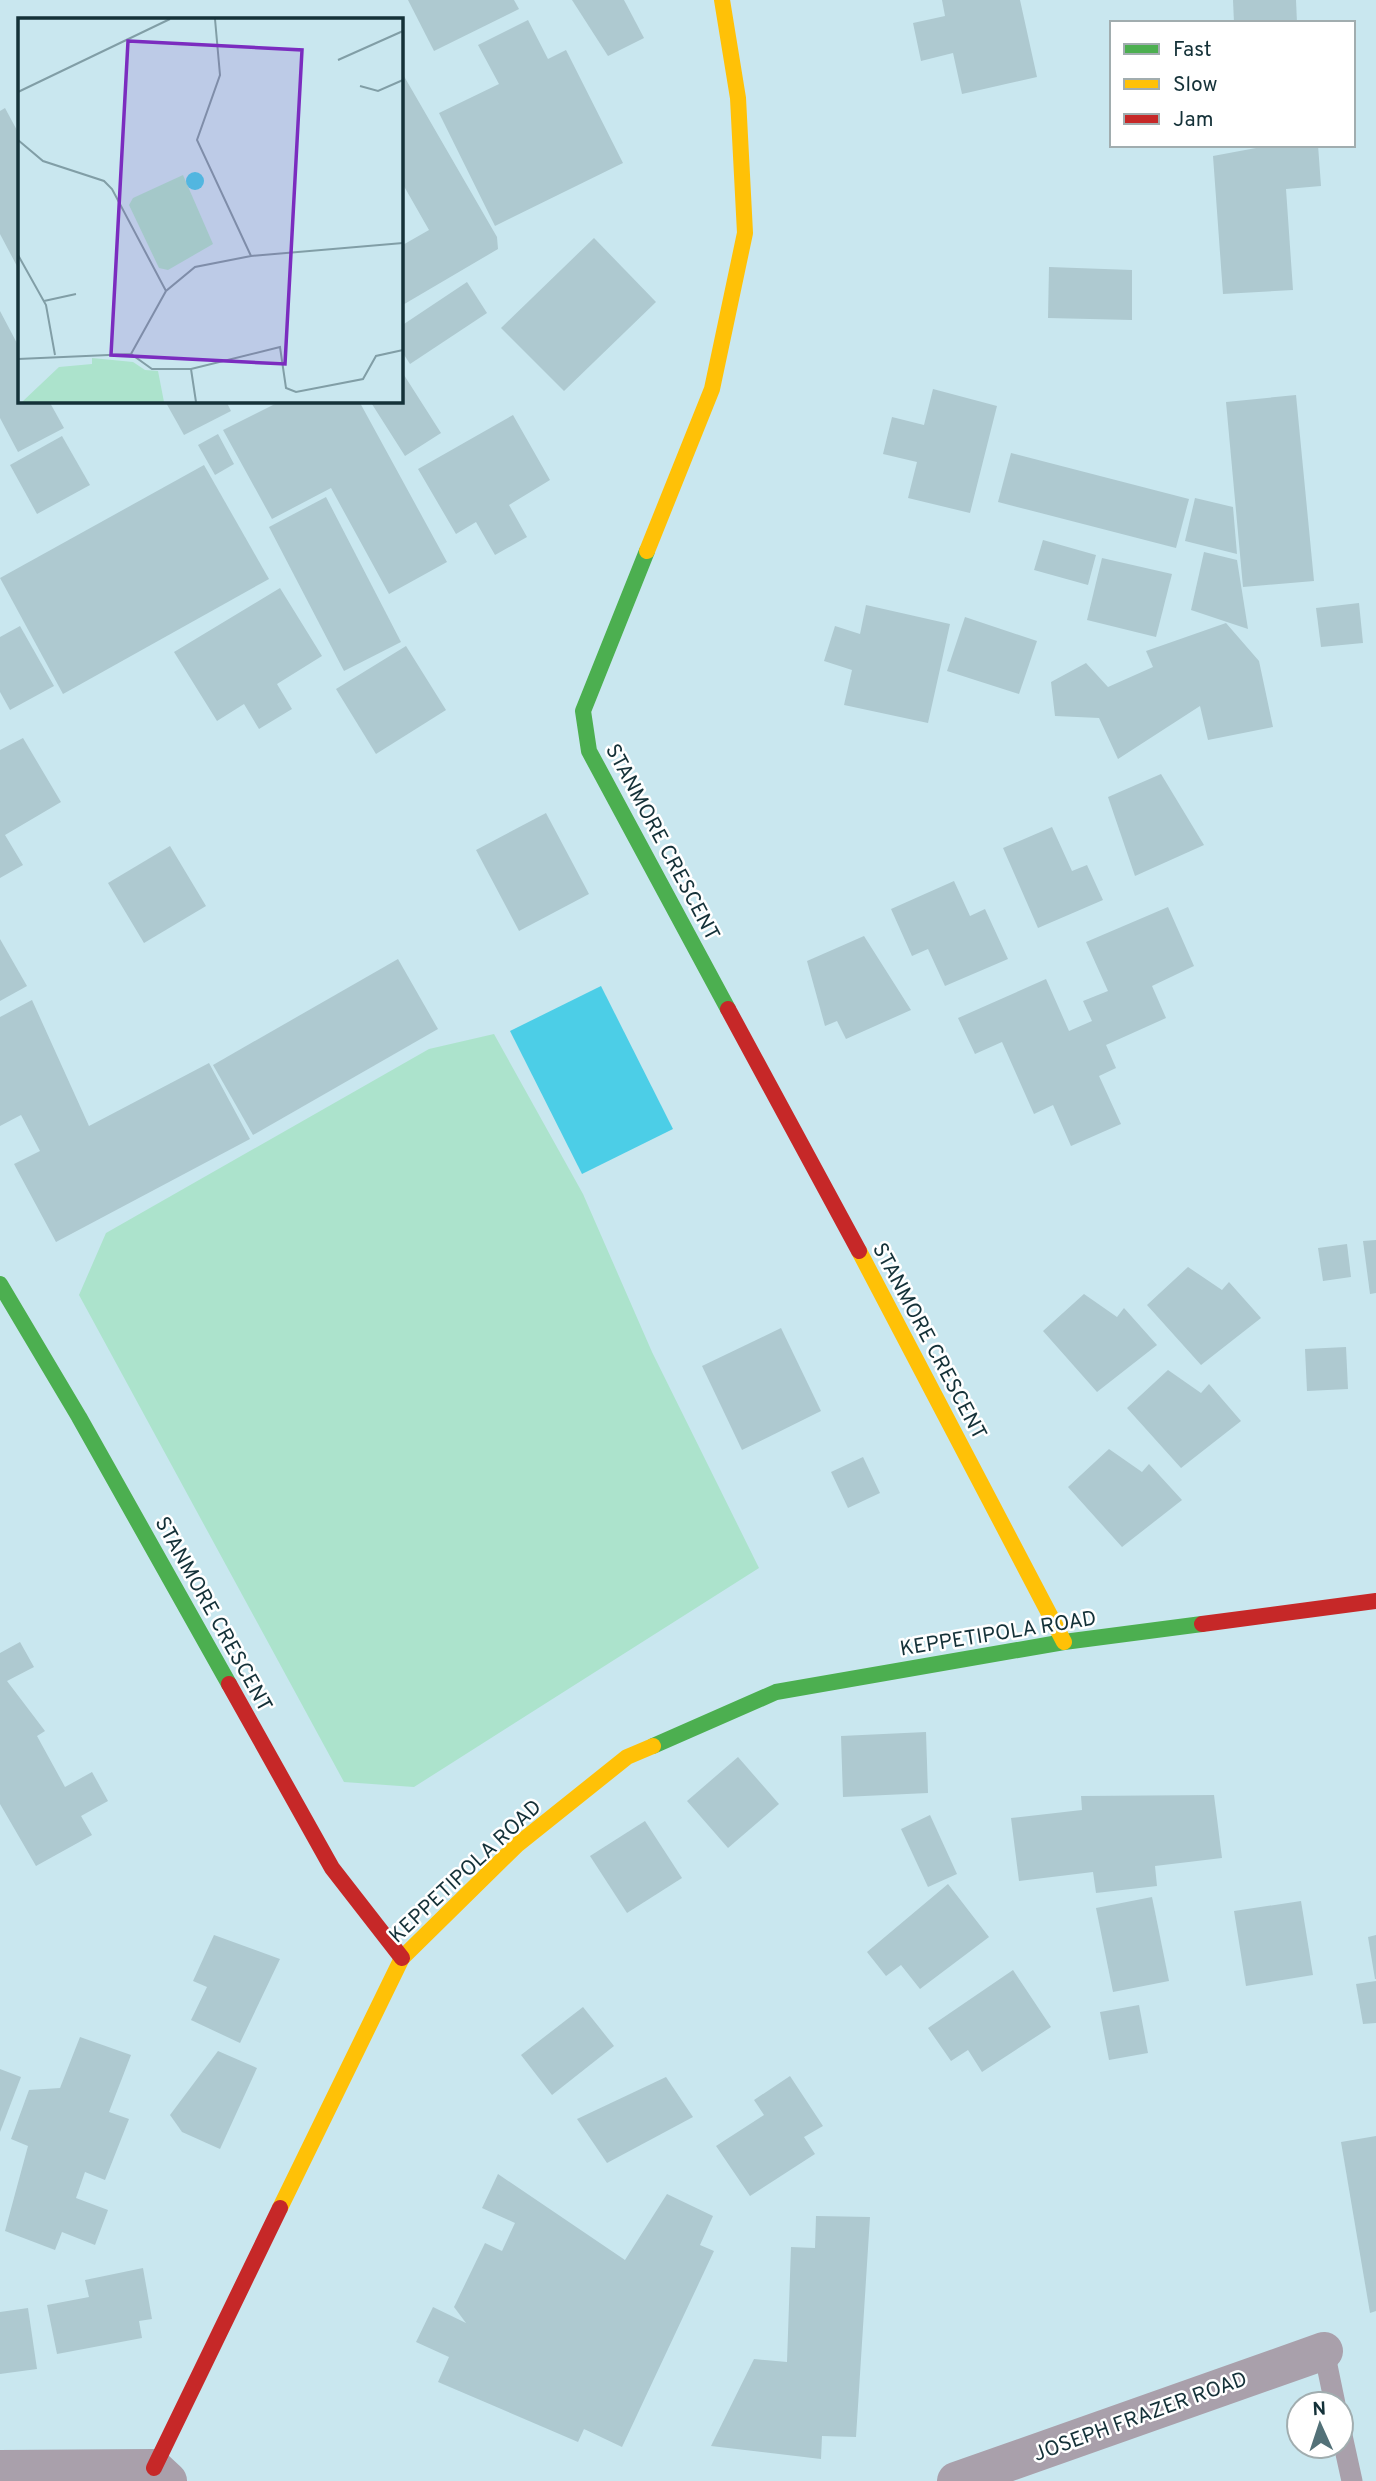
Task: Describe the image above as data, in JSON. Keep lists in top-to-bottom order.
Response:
{
  "streets": {
    "street": ["STANMORE CRESCENT", "KEPPETIPOLA ROAD", "JOSEPH FRAZER ROAD"]
  },
  "crossings": [
    ["STANMORE CRESCENT", "KEPPETIPOLA ROAD"]
  ],
  "legend": ["Fast", "Slow", "Jam"],
  "north": "top"
}
